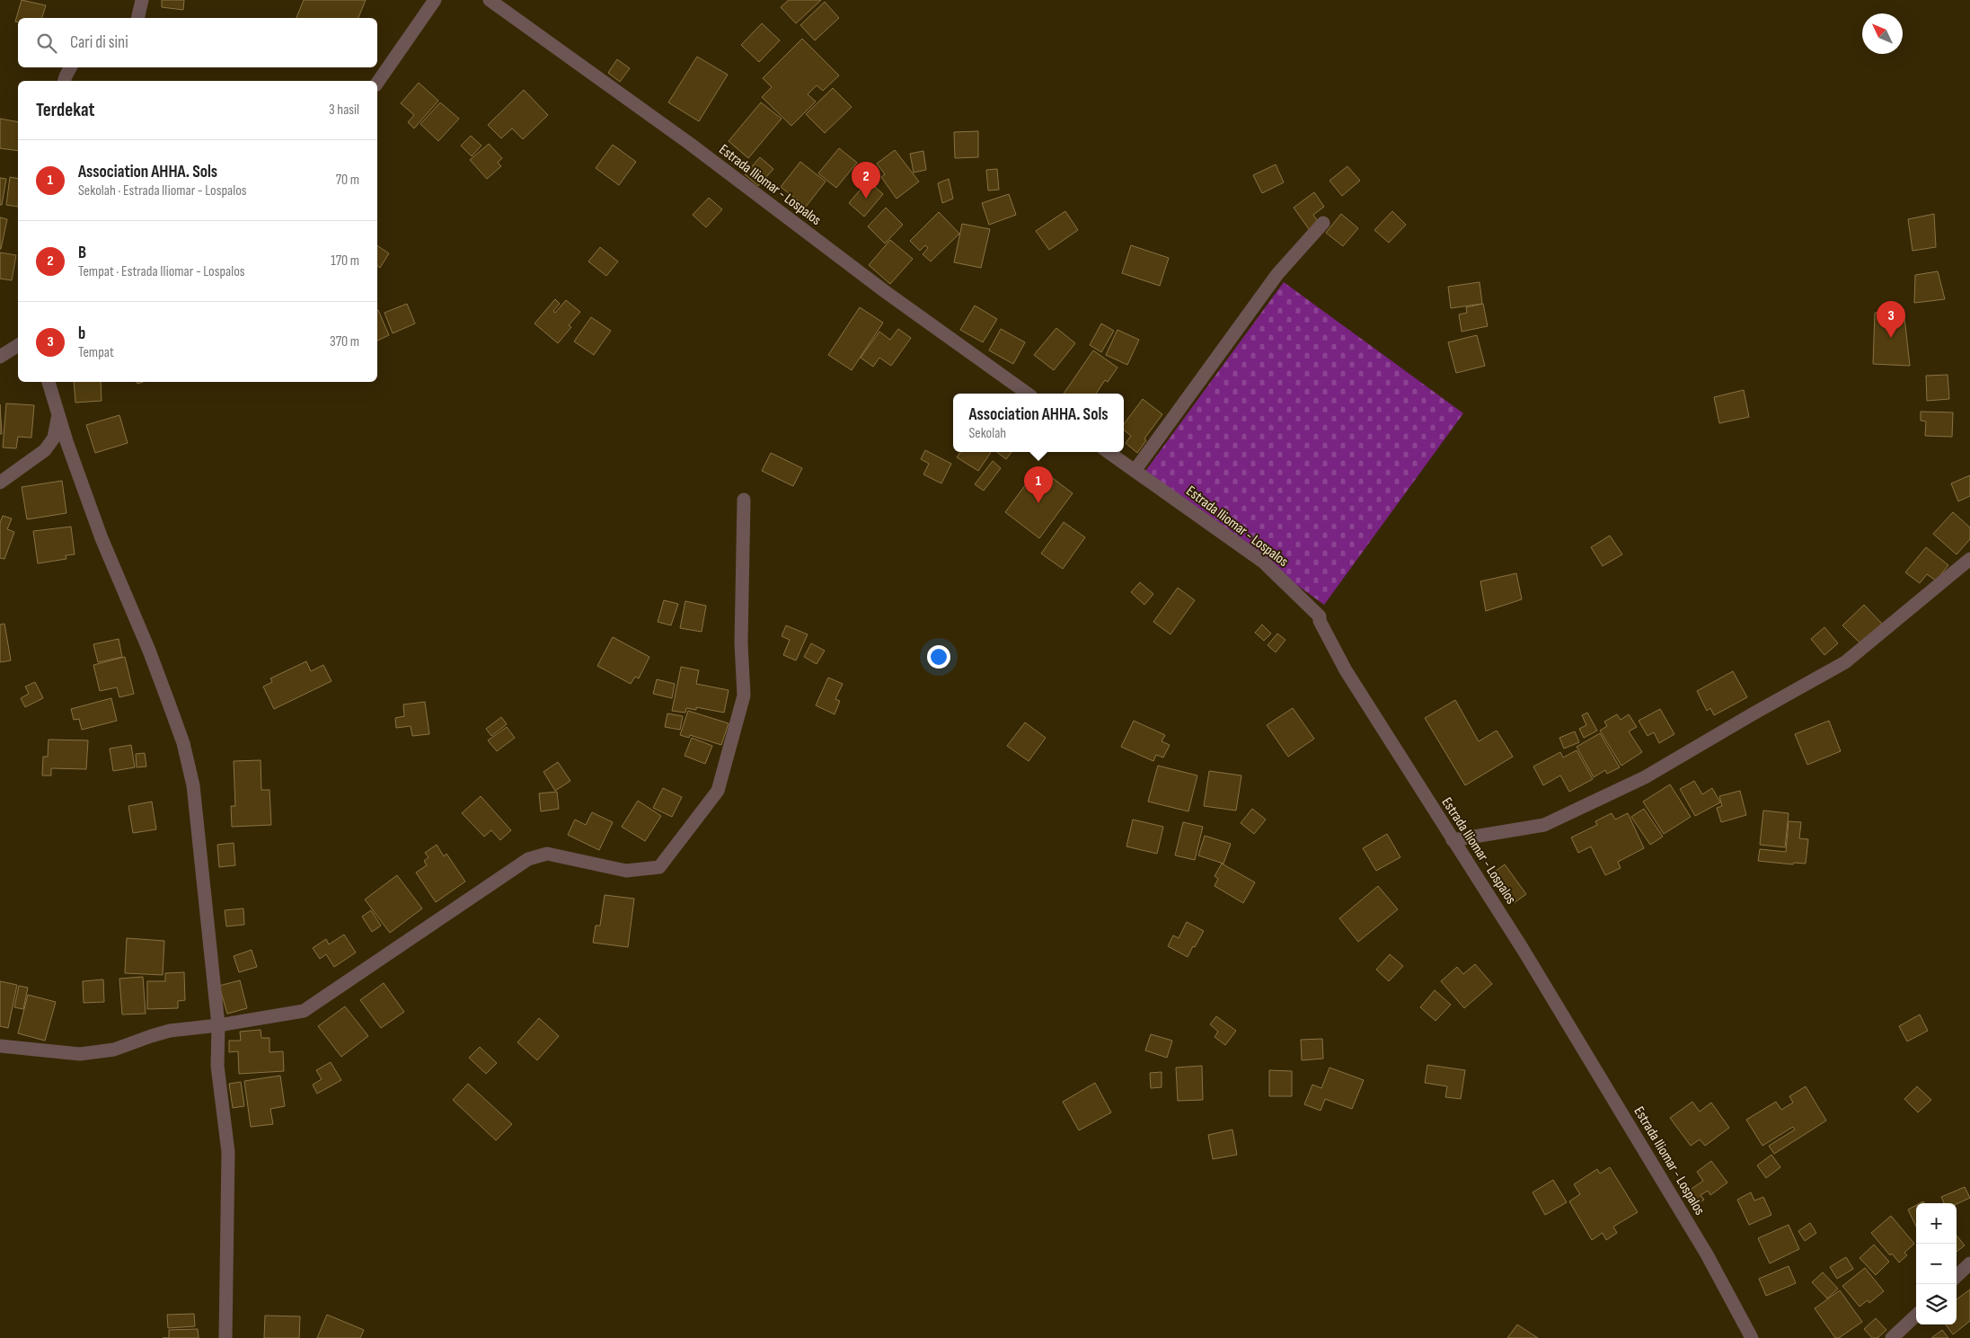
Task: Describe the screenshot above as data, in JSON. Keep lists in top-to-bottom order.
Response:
{
  "streets": {
    "street": ["Estrada Iliomar - Lospalos"]
  },
  "north": "top left",
  "page": {
    "search": "Cari di sini",
    "heading": ["Terdekat", "3 hasil"],
    "list": [
      {
        "mark": "1",
        "name": "Association AHHA. Sols",
        "note": "Sekolah · Estrada Iliomar - Lospalos",
        "value": "70 m"
      },
      {
        "mark": "2",
        "name": "B",
        "note": "Tempat · Estrada Iliomar - Lospalos",
        "value": "170 m"
      },
      {
        "mark": "3",
        "name": "b",
        "note": "Tempat",
        "value": "370 m"
      }
    ],
    "pins": ["2", "3", "1"],
    "popup": ["Association AHHA. Sols", "Sekolah"],
    "map_buttons": ["+", "−"]
  }
}
